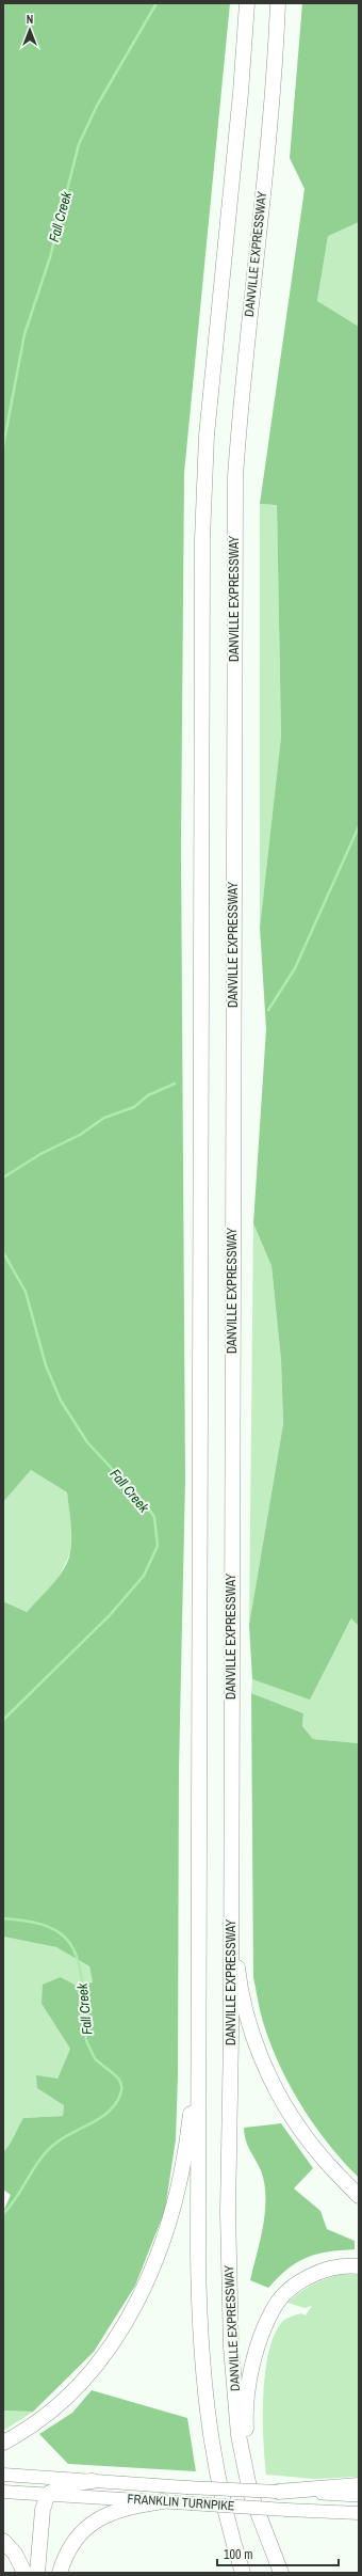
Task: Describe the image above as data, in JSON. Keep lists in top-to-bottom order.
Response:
{
  "streets": {
    "highway": ["DANVILLE EXPRESSWAY"],
    "main road": ["FRANKLIN TURNPIKE"]
  },
  "water": ["Fall Creek"],
  "scale_bar": "100 m",
  "north": "top"
}
